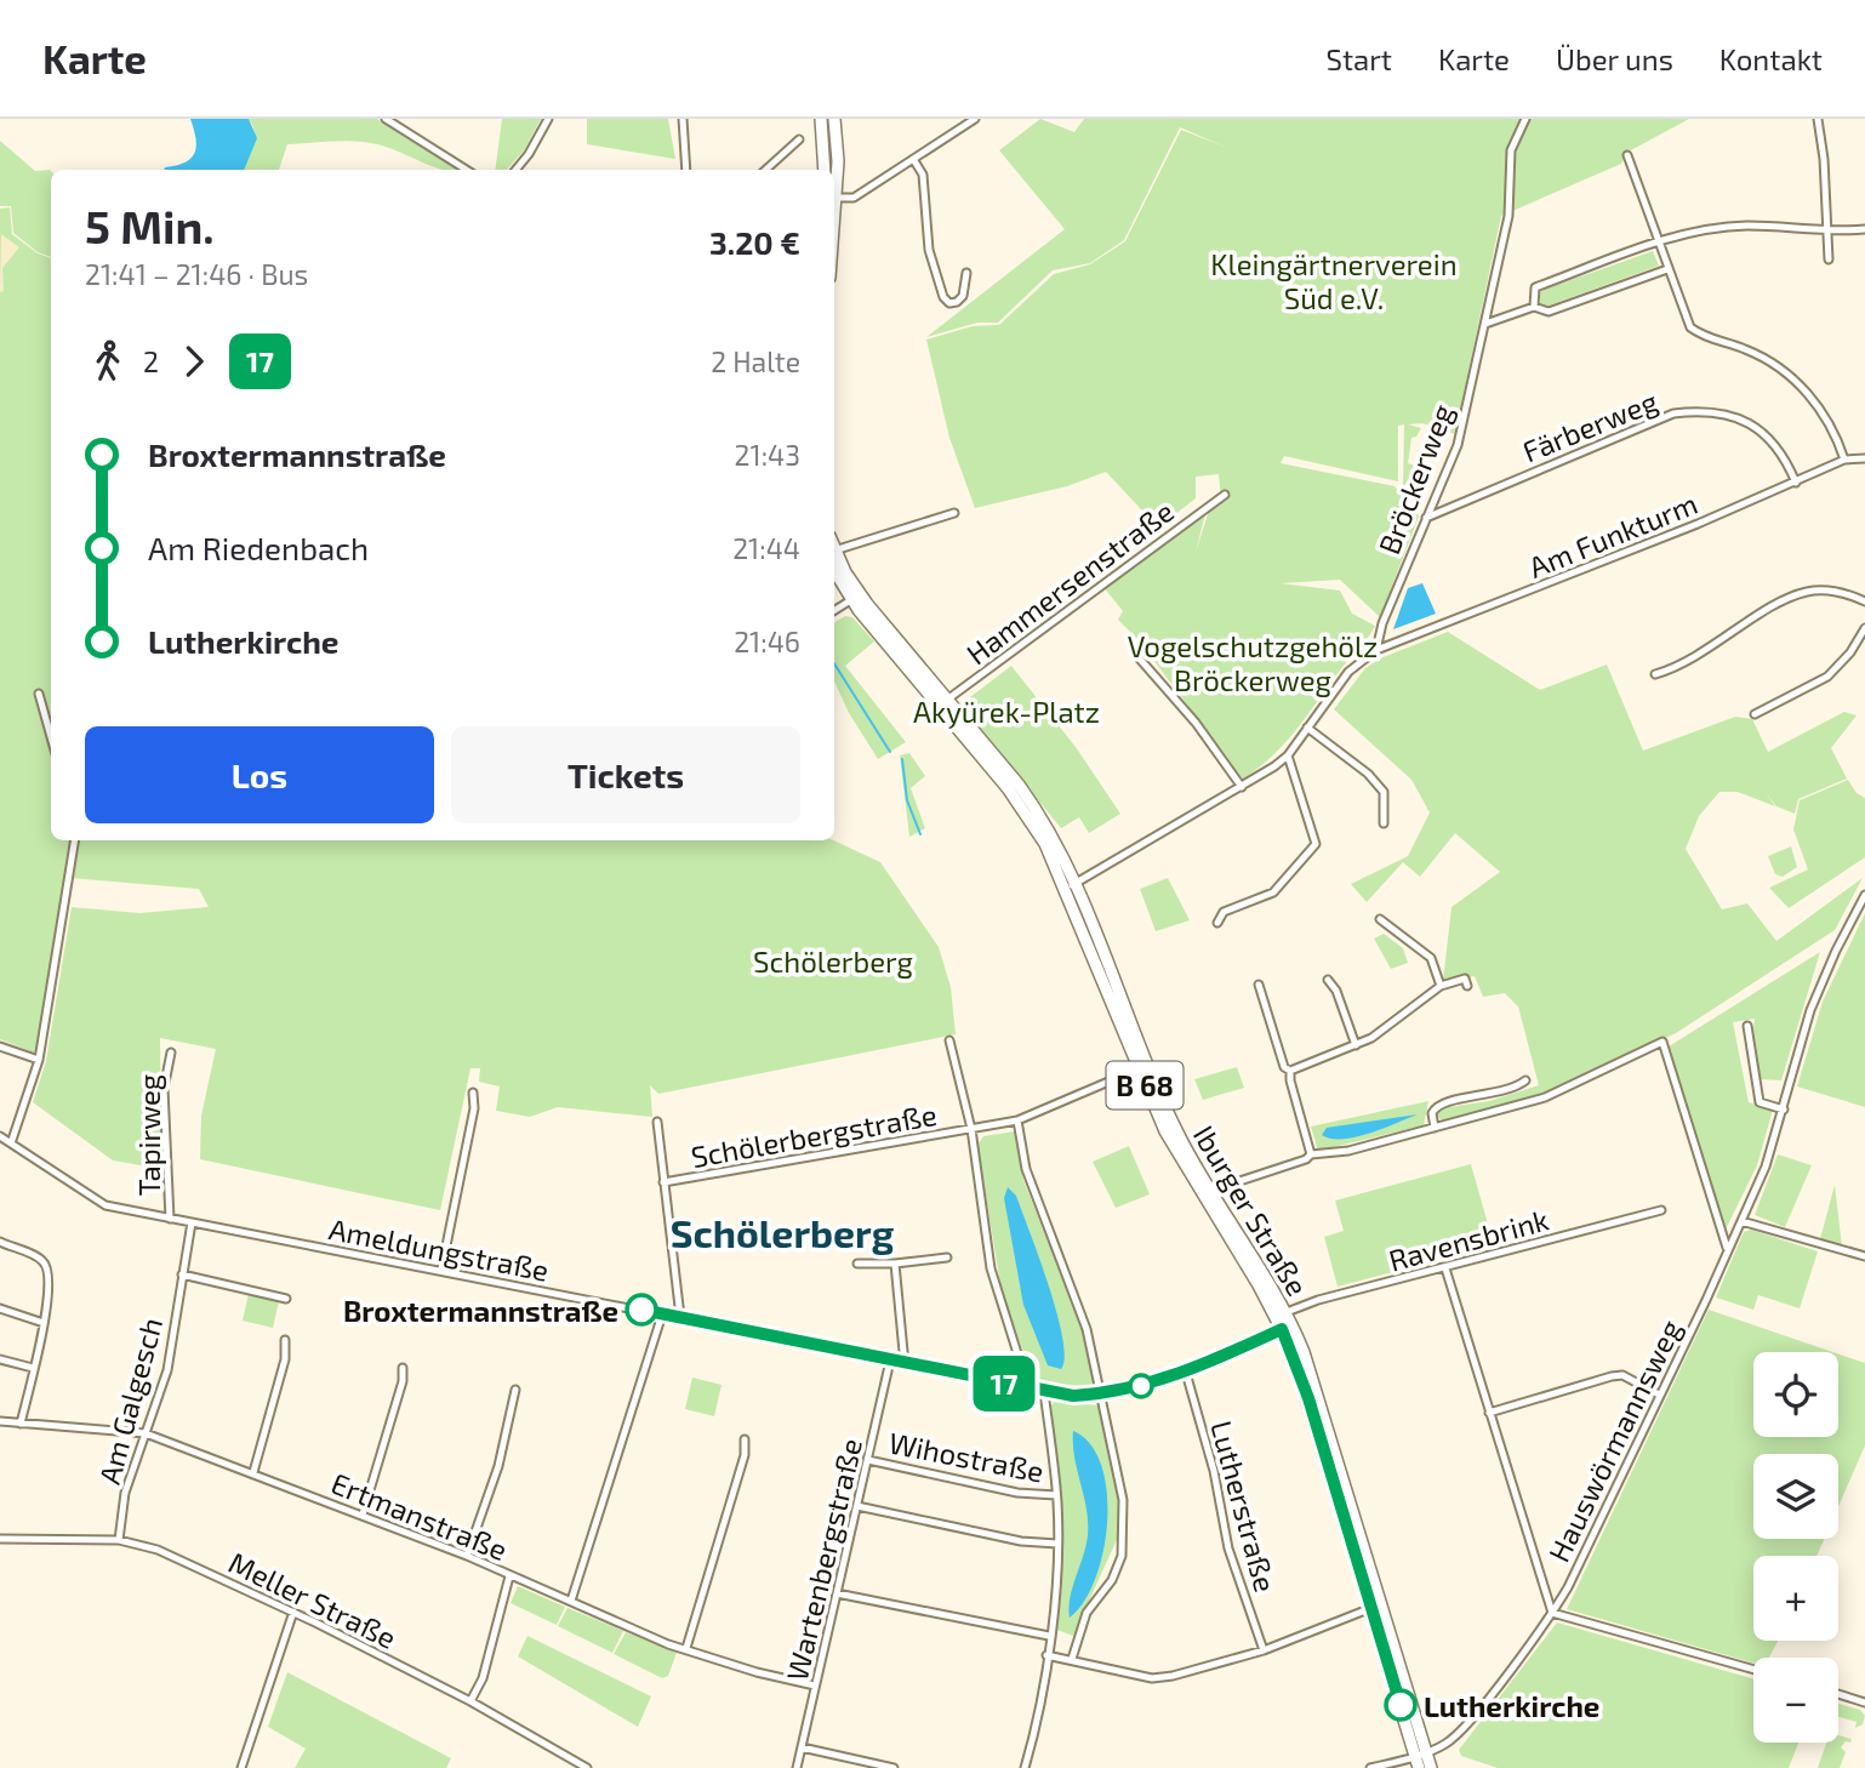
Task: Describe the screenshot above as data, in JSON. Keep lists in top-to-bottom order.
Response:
{
  "streets": {
    "main road": ["B 68", "Iburger Straße"],
    "street": [
      "Färberweg",
      "Bröckerweg",
      "Am Funkturm",
      "Hammersenstraße",
      "Tapirweg",
      "Schölerbergstraße",
      "Ravensbrink",
      "Ameldungstraße",
      "Am Galgesch",
      "Hauswörmannsweg",
      "Wihostraße",
      "Lutherstraße",
      "Ertmanstraße",
      "Wartenbergstraße",
      "Meller Straße"
    ]
  },
  "crossings": [
    ["Färberweg", "Bröckerweg"],
    ["Färberweg", "Am Funkturm"],
    ["Bröckerweg", "Am Funkturm"],
    ["Hammersenstraße", "Iburger Straße"],
    ["Tapirweg", "Ameldungstraße"],
    ["Schölerbergstraße", "Iburger Straße"],
    ["Schölerbergstraße", "Ameldungstraße"],
    ["Iburger Straße", "Ravensbrink"],
    ["Iburger Straße", "Ameldungstraße"],
    ["Iburger Straße", "Hauswörmannsweg"],
    ["Ameldungstraße", "Am Galgesch"],
    ["Ameldungstraße", "Lutherstraße"],
    ["Ameldungstraße", "Wartenbergstraße"],
    ["Am Galgesch", "Ertmanstraße"],
    ["Am Galgesch", "Meller Straße"],
    ["Wihostraße", "Wartenbergstraße"],
    ["Ertmanstraße", "Wartenbergstraße"]
  ],
  "districts": ["Schölerberg"],
  "parks": [
    "Kleingärtnerverein Süd e.V.",
    "Vogelschutzgehölz Bröckerweg",
    "Akyürek-Platz",
    "Schölerberg"
  ],
  "places": ["Broxtermannstraße", "Lutherkirche"],
  "lines": ["bus line 17"],
  "page": {
    "header": "Karte",
    "nav": [
      "Start",
      "Karte",
      "Über uns",
      "Kontakt"
    ],
    "on_map": "17",
    "heading": ["5 Min.", "21:41 – 21:46 · Bus", "3.20 €"],
    "legs": ["2", "17", "2 Halte"],
    "list": [
      {
        "name": "Broxtermannstraße",
        "value": "21:43"
      },
      {
        "name": "Am Riedenbach",
        "value": "21:44"
      },
      {
        "name": "Lutherkirche",
        "value": "21:46"
      }
    ],
    "buttons": ["Los", "Tickets"],
    "map_buttons": ["+", "−"]
  }
}
